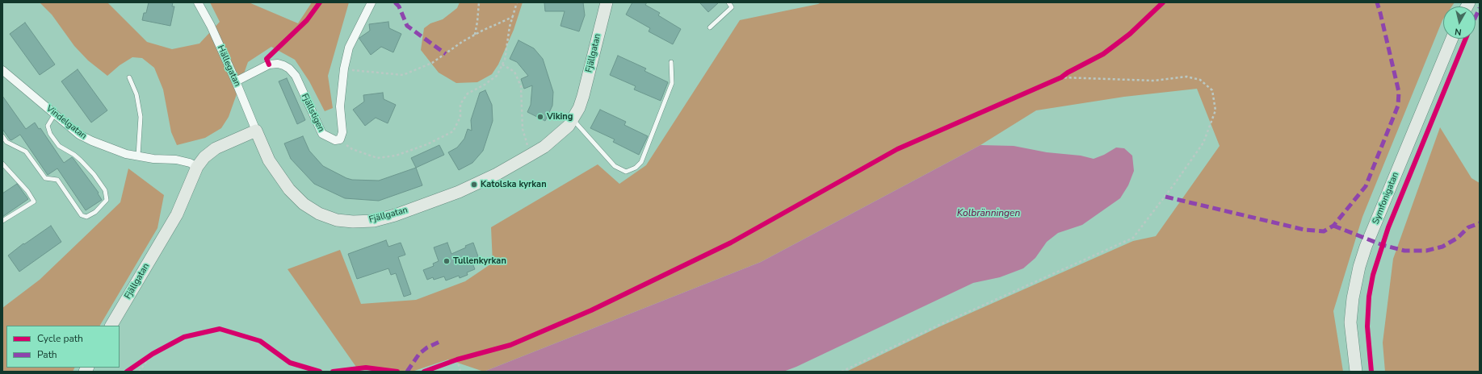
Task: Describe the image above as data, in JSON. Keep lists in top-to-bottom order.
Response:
{
  "streets": {
    "street": [
      "Fjällgatan",
      "Hällegatan",
      "Fjällstigen",
      "Vindelgatan",
      "Symfonigatan"
    ]
  },
  "crossings": [
    ["Fjällgatan", "Hällegatan"],
    ["Fjällgatan", "Vindelgatan"],
    ["Hällegatan", "Fjällstigen"]
  ],
  "water": ["Kolbränningen"],
  "places": ["Viking", "Katolska kyrkan", "Tullenkyrkan"],
  "legend": ["Cycle path", "Path"],
  "north": "bottom"
}
